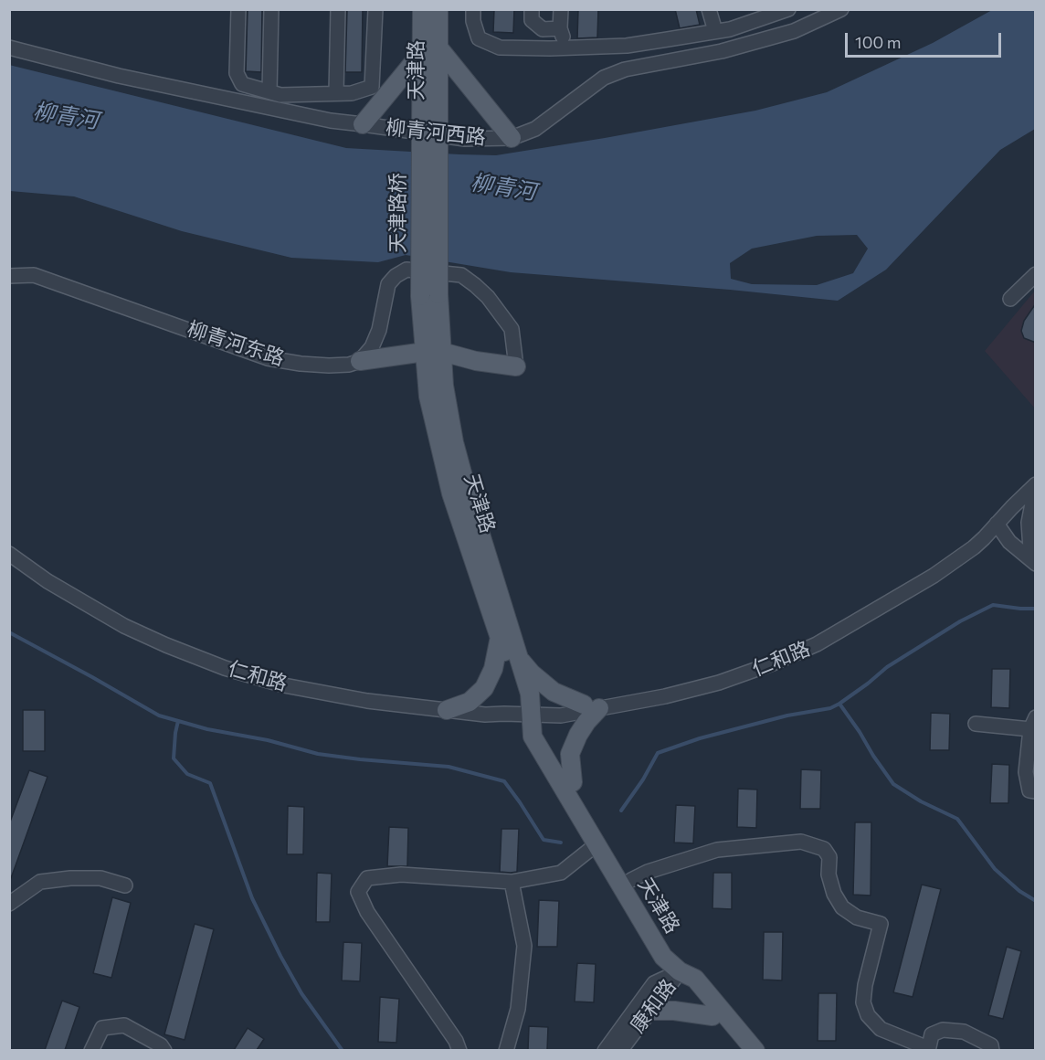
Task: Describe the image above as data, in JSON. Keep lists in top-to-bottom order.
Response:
{
  "streets": {
    "main road": ["天津路", "天津路桥"],
    "street": [
      "柳青河西路",
      "柳青河东路",
      "仁和路",
      "康和路"
    ]
  },
  "crossings": [
    ["天津路", "天津路桥"],
    ["天津路", "仁和路"],
    ["天津路", "康和路"]
  ],
  "water": ["柳青河"],
  "scale_bar": "100 m"
}
